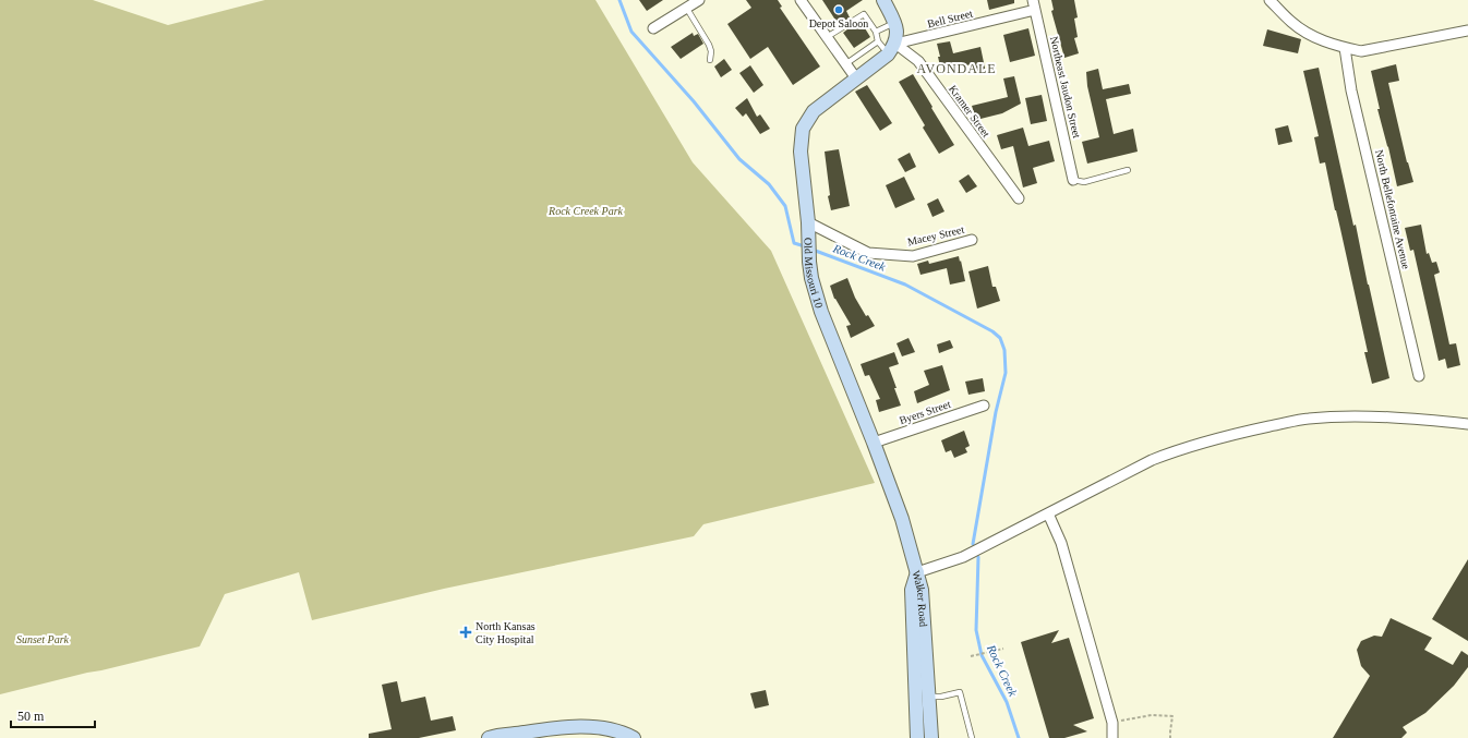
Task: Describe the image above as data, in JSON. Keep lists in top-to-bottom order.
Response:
{
  "streets": {
    "street": [
      "Bell Street",
      "Northeast Jaudon Street",
      "Kramer Street",
      "North Bellefontaine Avenue",
      "Macey Street",
      "Old Missouri 10",
      "Byers Street",
      "Walker Road"
    ]
  },
  "crossings": [
    ["Bell Street", "Northeast Jaudon Street"],
    ["Bell Street", "Kramer Street"],
    ["Bell Street", "Old Missouri 10"],
    ["Kramer Street", "Old Missouri 10"],
    ["Macey Street", "Old Missouri 10"],
    ["Old Missouri 10", "Byers Street"],
    ["Old Missouri 10", "Walker Road"]
  ],
  "districts": ["AVONDALE"],
  "water": ["Rock Creek"],
  "parks": ["Rock Creek Park", "Sunset Park"],
  "places": {
    "other": ["Depot Saloon"],
    "health": ["North Kansas City Hospital"]
  },
  "scale_bar": "50 m"
}
